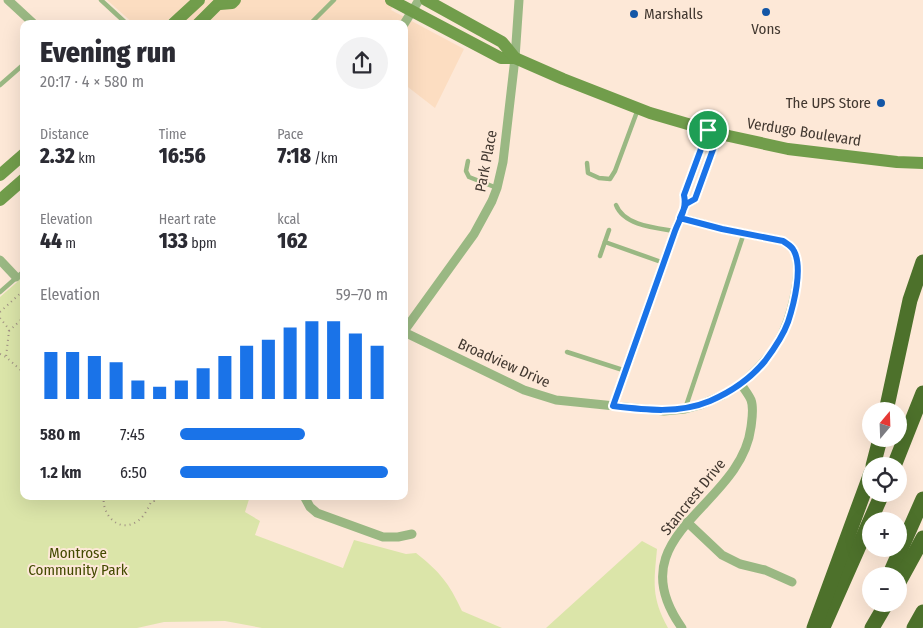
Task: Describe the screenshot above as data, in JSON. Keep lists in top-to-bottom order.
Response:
{
  "streets": {
    "main road": ["Verdugo Boulevard"],
    "street": ["Park Place", "Broadview Drive", "Stancrest Drive"]
  },
  "crossings": [
    ["Verdugo Boulevard", "Park Place"],
    ["Broadview Drive", "Stancrest Drive"]
  ],
  "parks": ["Montrose Community Park"],
  "places": ["Vons", "Marshalls", "The UPS Store"],
  "north": "top",
  "page": {
    "heading": ["Evening run", "20:17 · 4 × 580 m"],
    "stats": [
      ["Distance", "2.32 km"],
      ["Time", "16:56"],
      ["Pace", "7:18 /km"],
      ["Elevation", "44 m"],
      ["Heart rate", "133 bpm"],
      ["kcal", "162"]
    ],
    "chart": ["Elevation", "59–70 m"],
    "map_buttons": ["+", "−"],
    "list": [
      {
        "name": "580 m",
        "note": "7:45"
      },
      {
        "name": "1.2 km",
        "note": "6:50"
      }
    ]
  }
}
